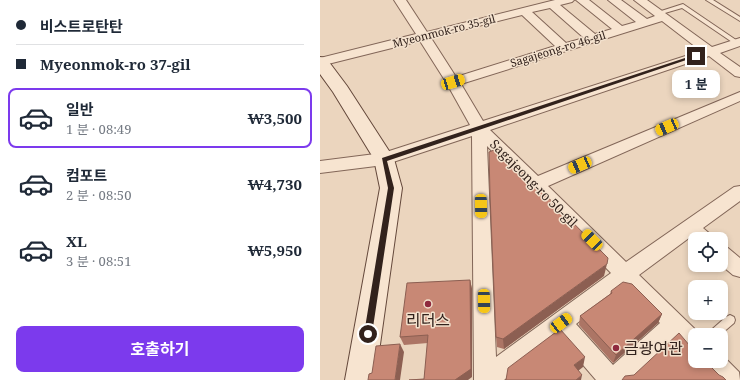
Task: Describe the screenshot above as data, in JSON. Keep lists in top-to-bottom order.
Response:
{
  "streets": {
    "street": ["Myeonmok-ro 35-gil", "Sagajeong-ro 46-gil", "Sagajeong-ro 50-gil"]
  },
  "crossings": [
    ["Myeonmok-ro 35-gil", "Sagajeong-ro 50-gil"],
    ["Sagajeong-ro 46-gil", "Sagajeong-ro 50-gil"]
  ],
  "places": ["리더스", "금광여관"],
  "page": {
    "banner": ["비스트로탄탄", "Myeonmok-ro 37-gil"],
    "bubble": "1 분",
    "list": [
      {
        "name": "일반",
        "note": "1 분 · 08:49",
        "value": "₩3,500"
      },
      {
        "name": "컴포트",
        "note": "2 분 · 08:50",
        "value": "₩4,730"
      },
      {
        "name": "XL",
        "note": "3 분 · 08:51",
        "value": "₩5,950"
      }
    ],
    "map_buttons": ["+", "−"],
    "buttons": "호출하기"
  }
}
